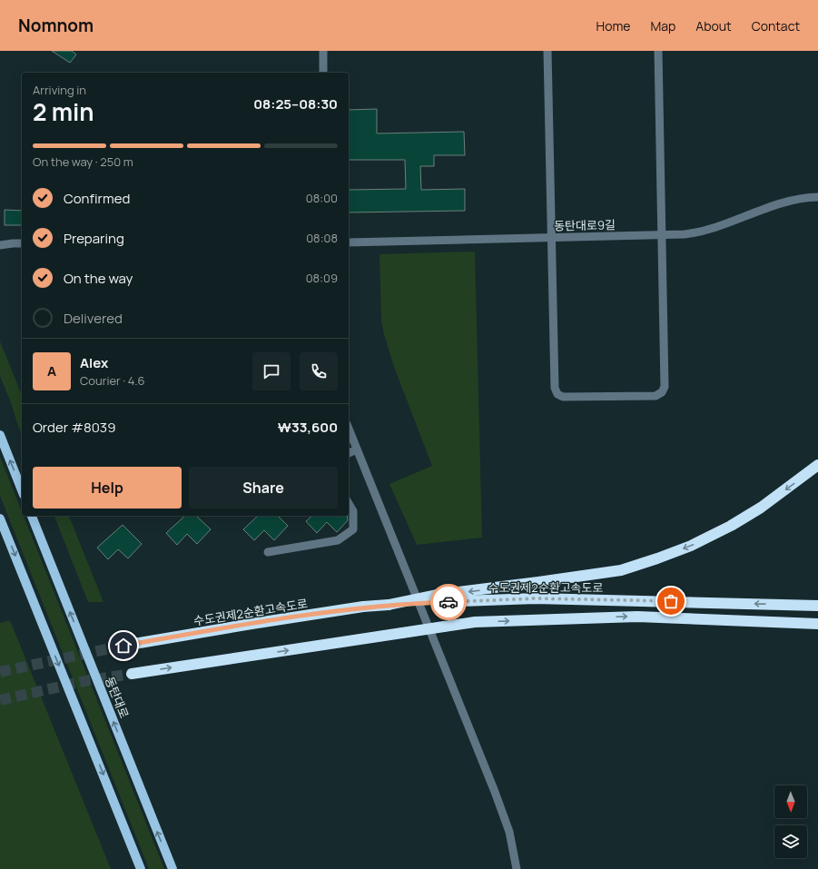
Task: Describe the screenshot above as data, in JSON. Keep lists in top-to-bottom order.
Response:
{
  "streets": {
    "highway": ["수도권제2순환고속도로"],
    "main road": ["동탄대로"],
    "street": ["동탄대로9길"]
  },
  "north": "bottom",
  "page": {
    "header": "Nomnom",
    "nav": [
      "Home",
      "Map",
      "About",
      "Contact"
    ],
    "heading": ["2 min", "Arriving in", "08:25–08:30"],
    "panel": [
      "Alex",
      "Courier · 4.6",
      "Order #8039",
      "₩33,600"
    ],
    "bar": "On the way · 250 m",
    "list": [
      ["Confirmed", "08:00"],
      ["Preparing", "08:08"],
      ["On the way", "08:09"],
      "Delivered"
    ],
    "round": "A",
    "buttons": ["Help", "Share"]
  }
}
